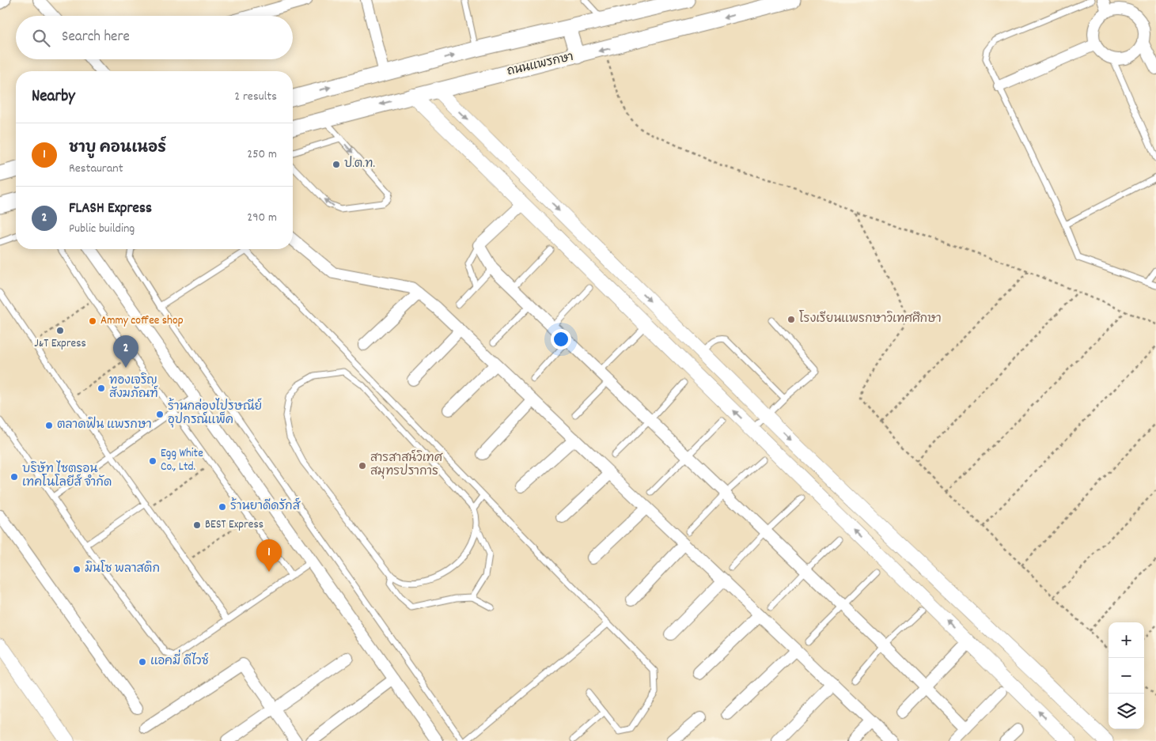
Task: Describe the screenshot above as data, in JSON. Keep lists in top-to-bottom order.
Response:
{
  "streets": {
    "main road": ["ถนนแพรกษา"]
  },
  "places": [
    "ป.ต.ท.",
    "โรงเรียนแพรกษาวิเทศศึกษา",
    "Ammy coffee shop",
    "J&T Express",
    "ทองเจริญ สังฆภัณฑ์",
    "ร้านกล่องไปรษณีย์ อุปกรณ์แพ็ค",
    "ตลาดฟิน แพรกษา",
    "Egg White Co., Ltd.",
    "สารสาสน์วิเทศ สมุทรปราการ",
    "บริษัท ไซตรอน เทคโนโลยีส์ จำกัด",
    "ร้านยาดีดรักส์",
    "BEST Express",
    "มินโซ พลาสติก",
    "แอคมี่ ดีไวซ์"
  ],
  "page": {
    "search": "Search here",
    "heading": ["Nearby", "2 results"],
    "list": [
      {
        "mark": "1",
        "name": "ชาบู คอนเนอร์",
        "note": "Restaurant",
        "value": "250 m"
      },
      {
        "mark": "2",
        "name": "FLASH Express",
        "note": "Public building",
        "value": "290 m"
      }
    ],
    "pins": ["2", "1"],
    "map_buttons": ["+", "−"]
  }
}
